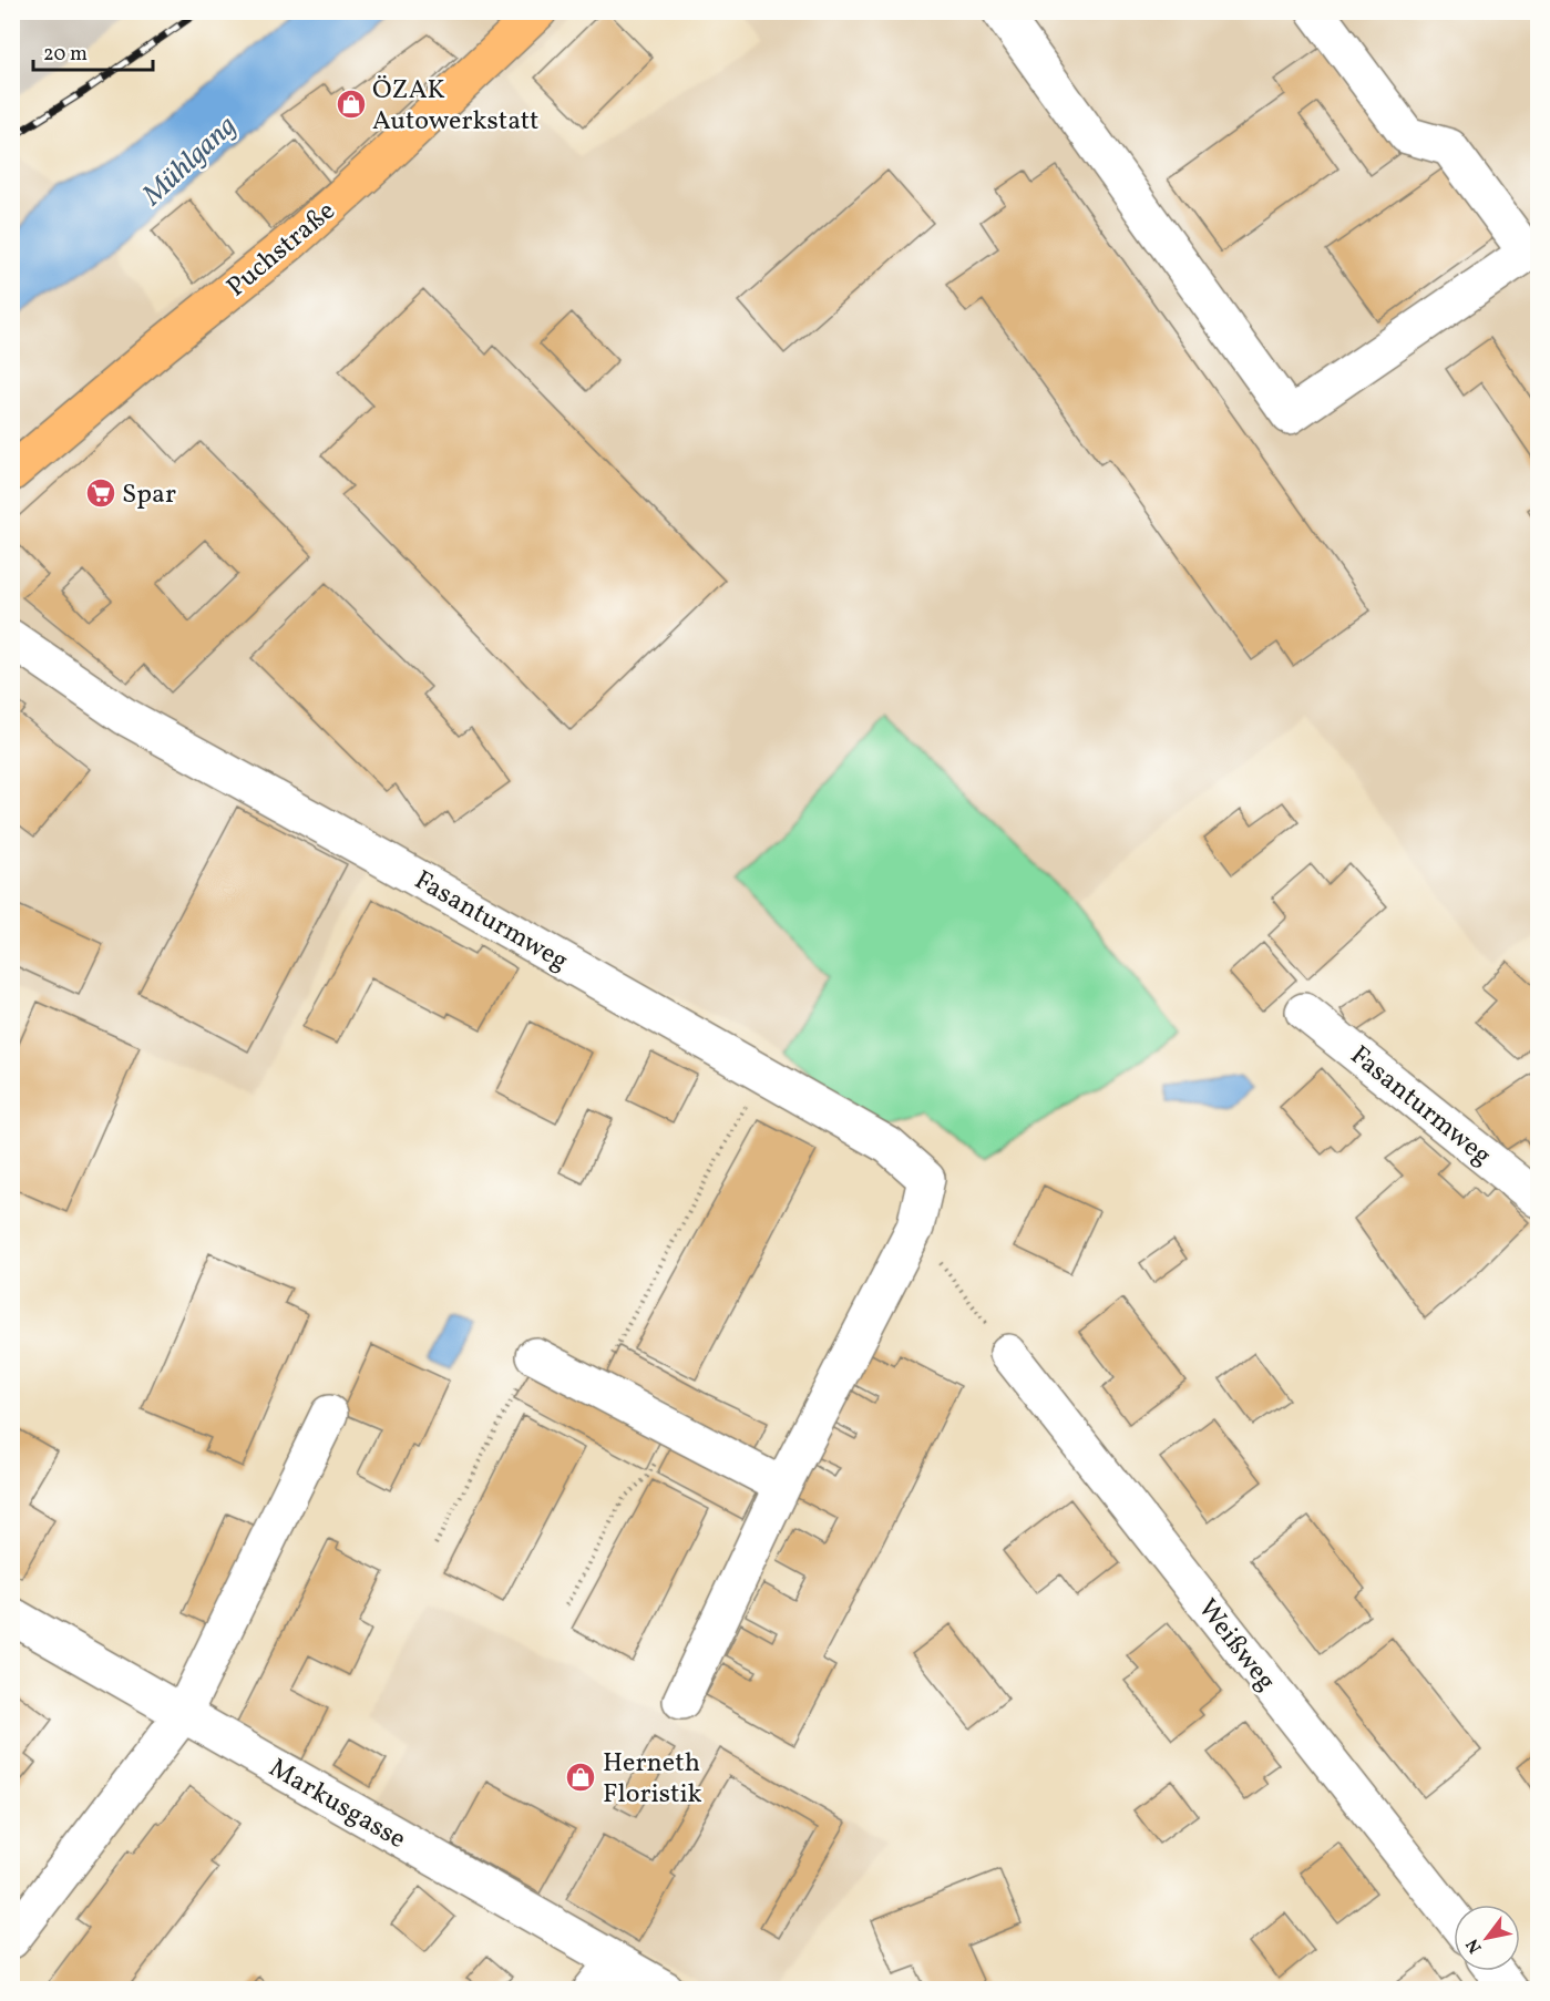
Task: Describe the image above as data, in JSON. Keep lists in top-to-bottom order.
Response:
{
  "streets": {
    "main road": ["Puchstraße"],
    "street": ["Fasanturmweg", "Weißweg", "Markusgasse"]
  },
  "water": ["Mühlgang"],
  "places": {
    "shop": ["ÖZAK Autowerkstatt", "Herneth Floristik"],
    "supermarket": ["Spar"]
  },
  "scale_bar": "20 m",
  "north": "bottom left"
}
